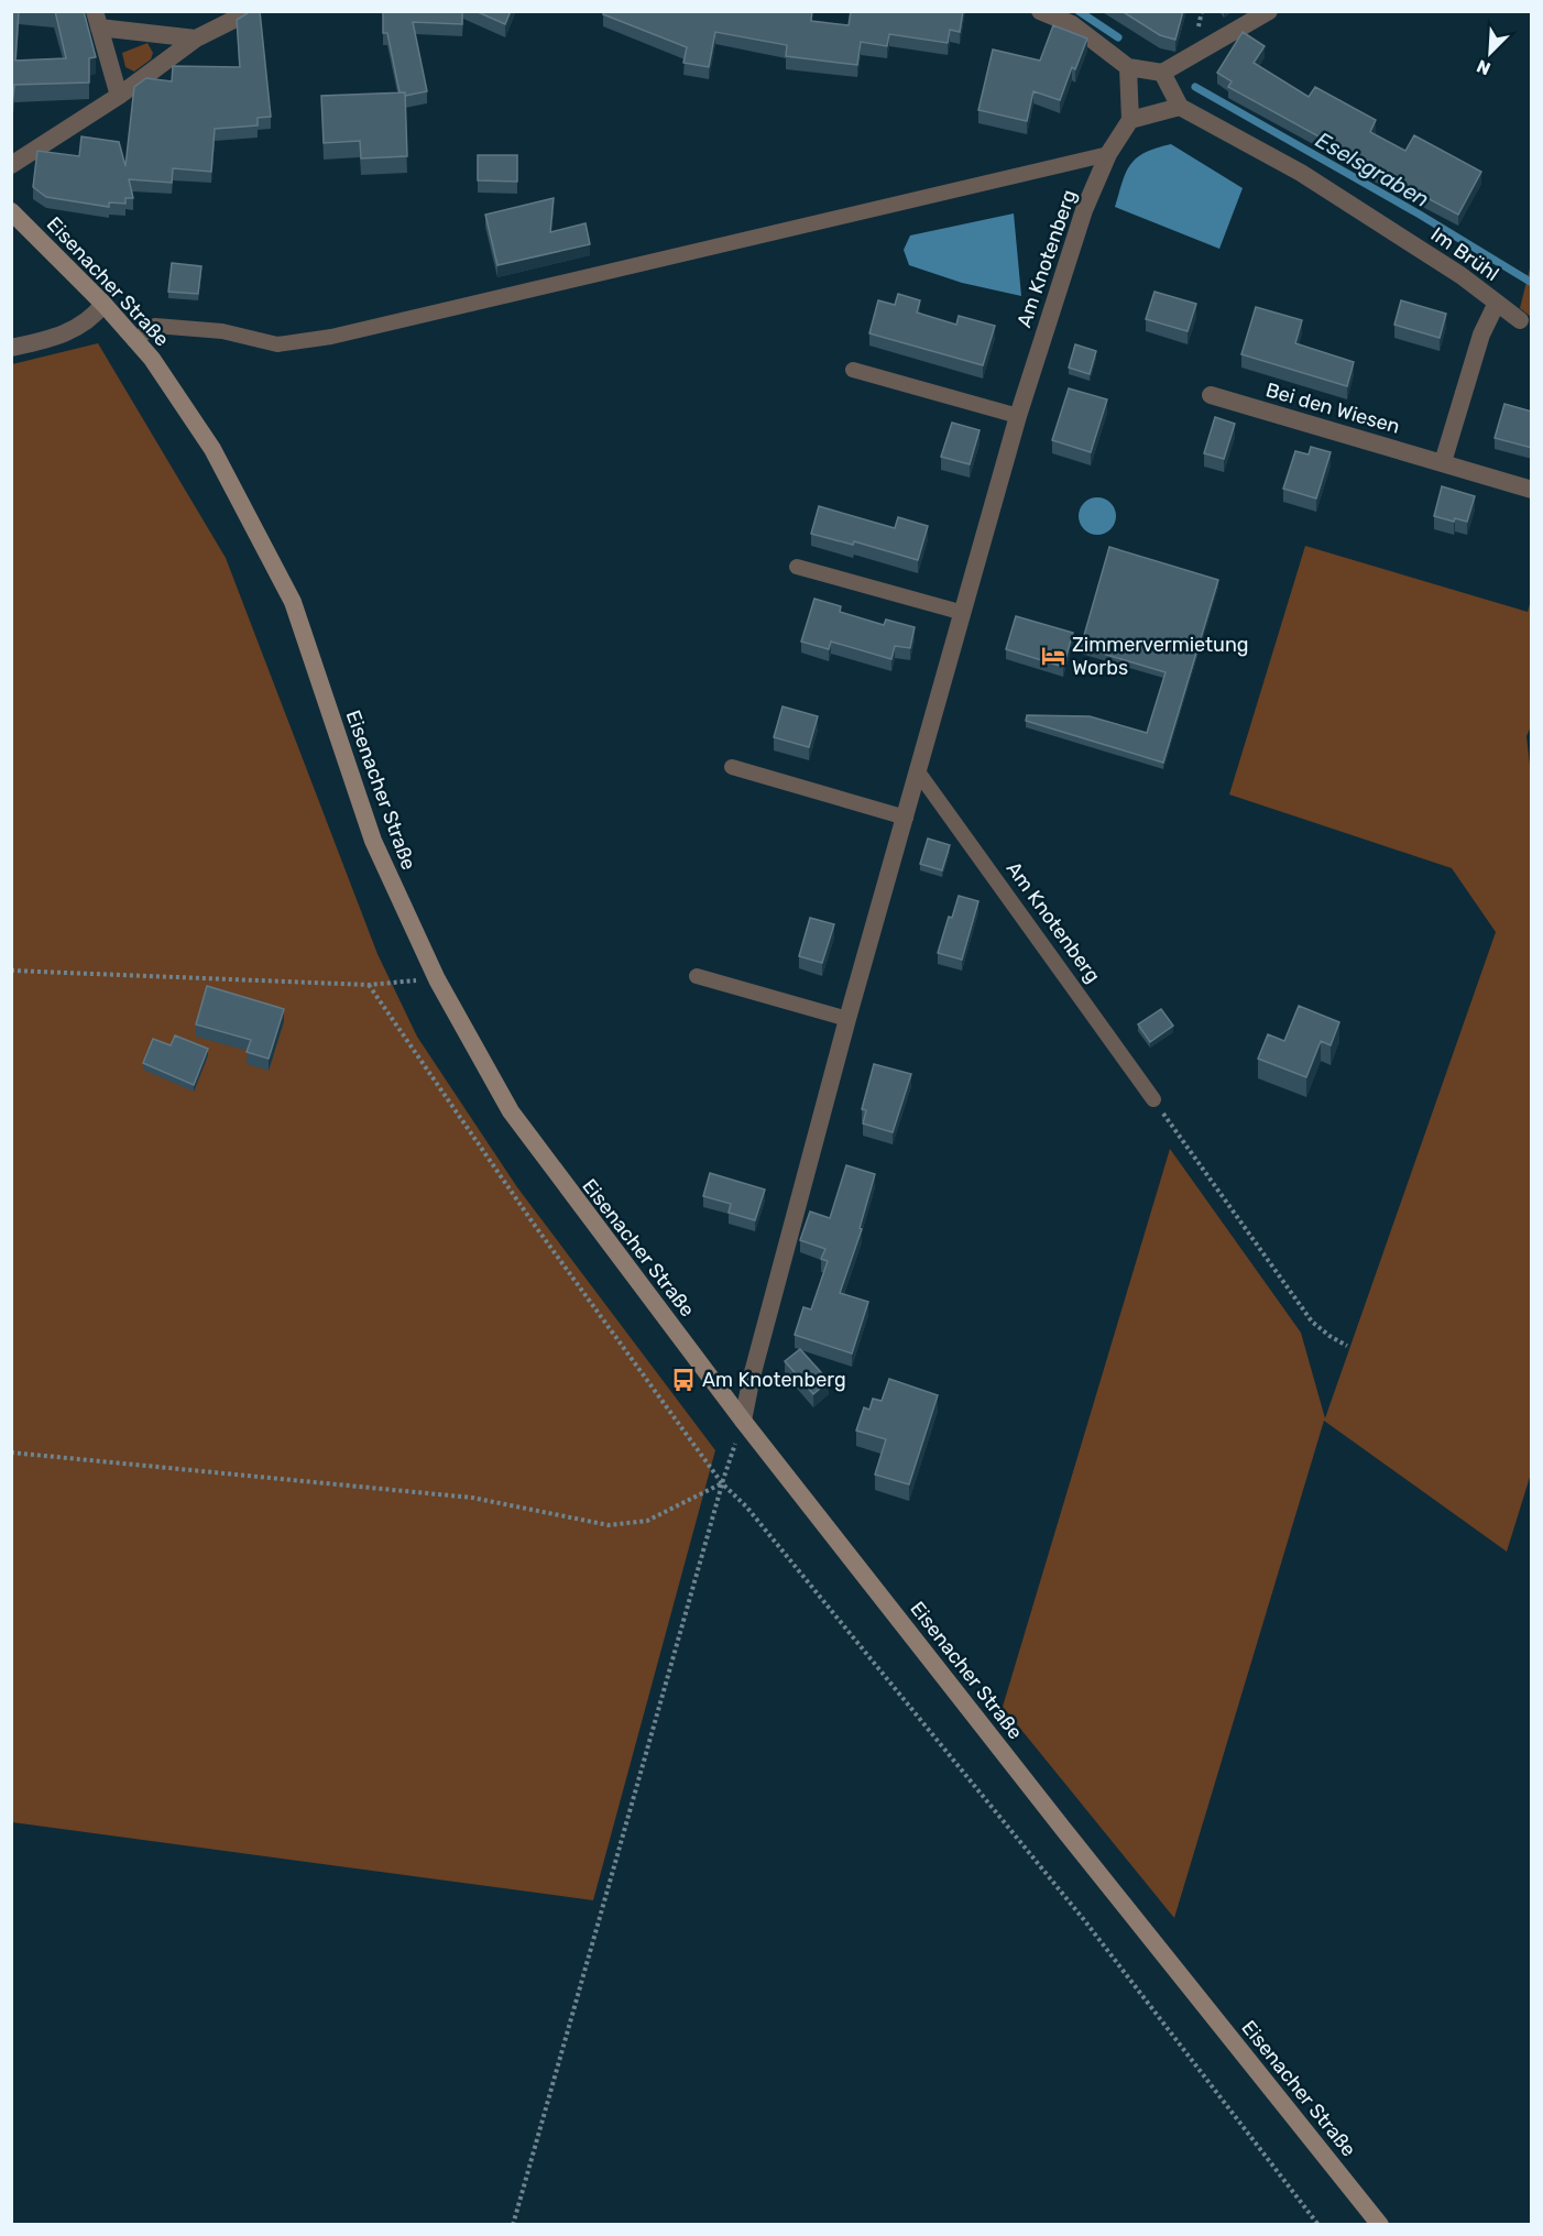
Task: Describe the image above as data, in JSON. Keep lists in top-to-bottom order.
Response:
{
  "streets": {
    "main road": ["Eisenacher Straße"],
    "street": ["Im Brühl", "Am Knotenberg", "Bei den Wiesen"]
  },
  "crossings": [
    ["Am Knotenberg", "Eisenacher Straße"]
  ],
  "water": ["Eselsgraben"],
  "places": {
    "hotel": ["Zimmervermietung Worbs"],
    "bus stop": ["Am Knotenberg"]
  },
  "north": "bottom left"
}
